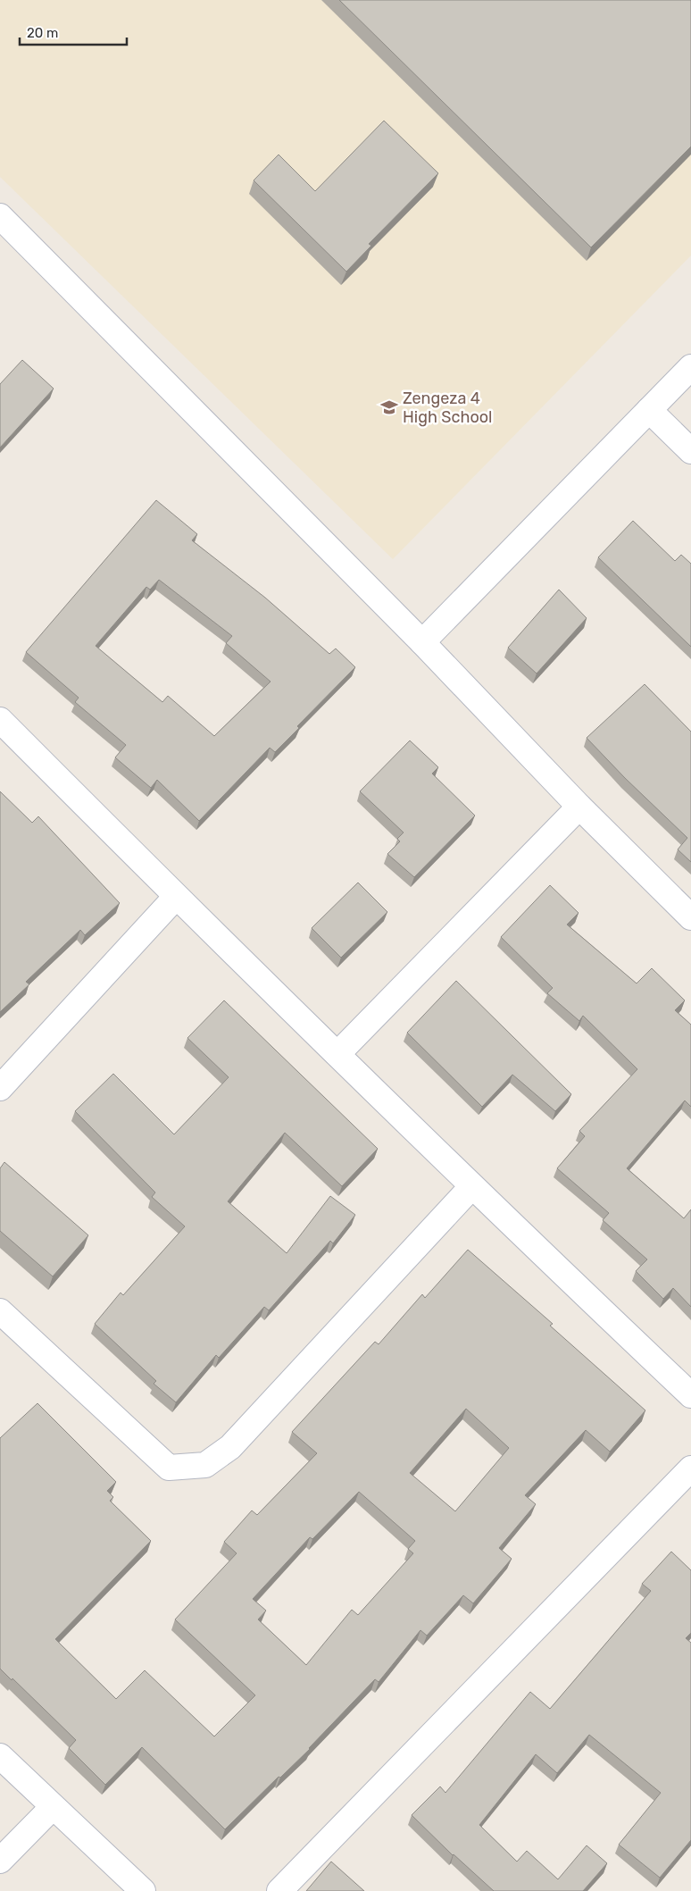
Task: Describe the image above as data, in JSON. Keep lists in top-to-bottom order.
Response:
{
  "places": {
    "school or university": ["Zengeza 4 High School"]
  },
  "scale_bar": "20 m"
}
